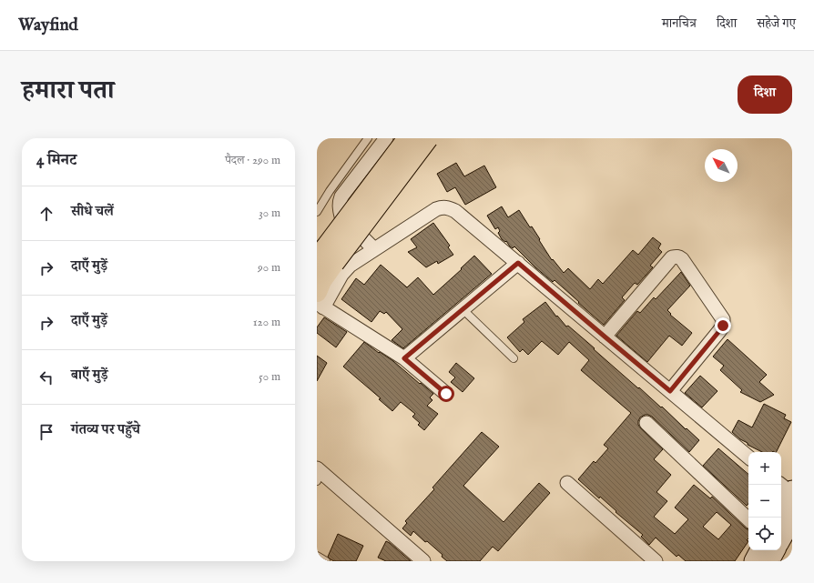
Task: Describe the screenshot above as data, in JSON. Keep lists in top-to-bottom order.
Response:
{
  "north": "top left",
  "page": {
    "header": "Wayfind",
    "nav": ["मानचित्र", "दिशा", "सहेजे गए"],
    "title": "हमारा पता",
    "buttons": "दिशा",
    "heading": ["4 मिनट", "पैदल · 290 m"],
    "list": [
      ["सीधे चलें", "30 m"],
      ["दाएँ मुड़ें", "90 m"],
      ["दाएँ मुड़ें", "120 m"],
      ["बाएँ मुड़ें", "50 m"],
      "गंतव्य पर पहुँचे"
    ],
    "map_buttons": ["+", "−"]
  }
}
